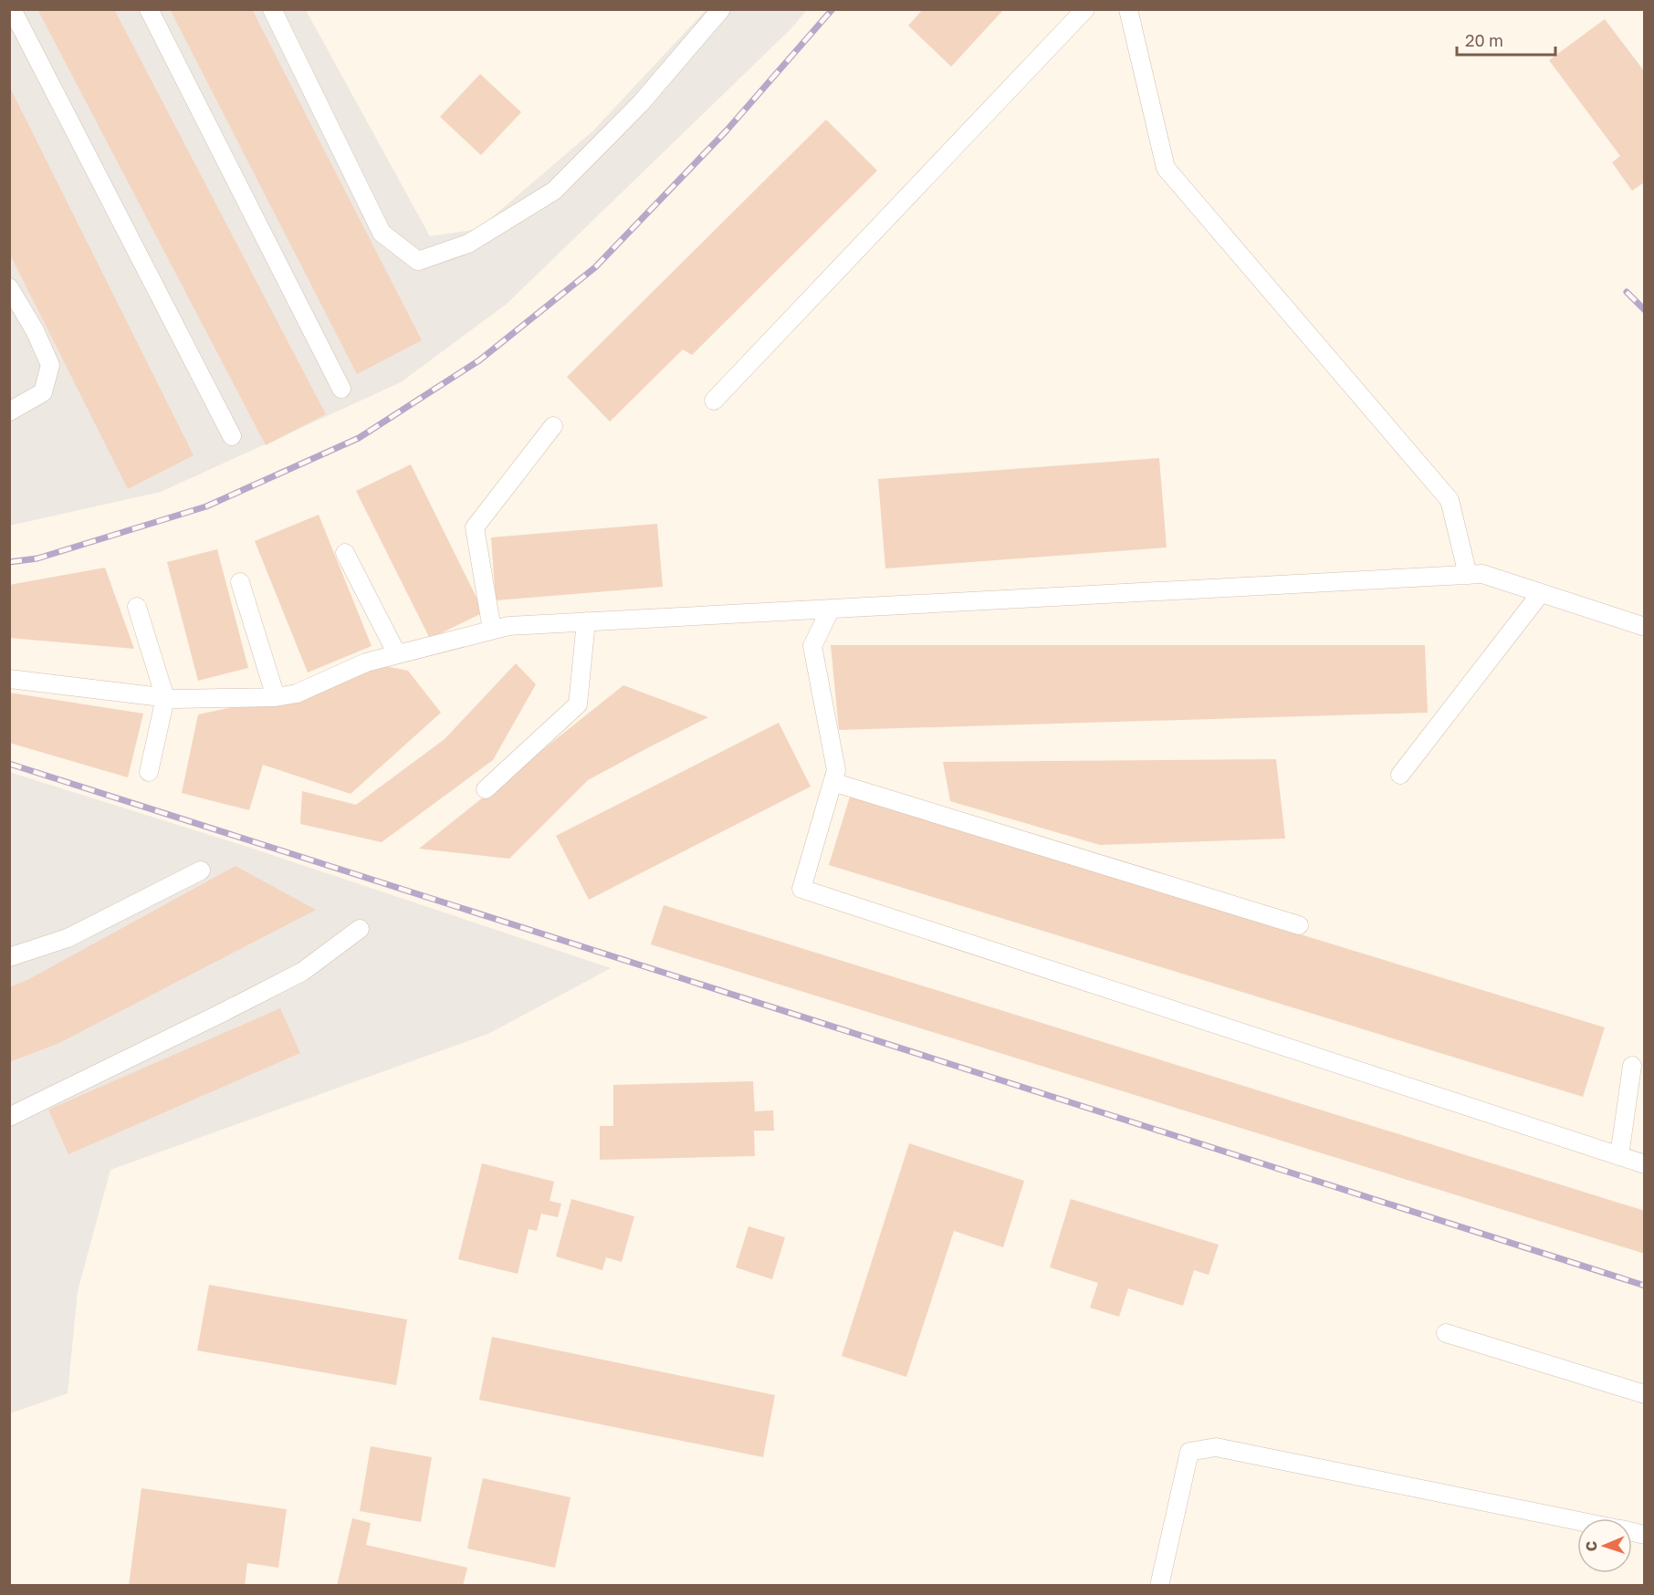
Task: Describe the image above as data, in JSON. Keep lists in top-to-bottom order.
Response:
{
  "scale_bar": "20 m",
  "north": "left"
}
